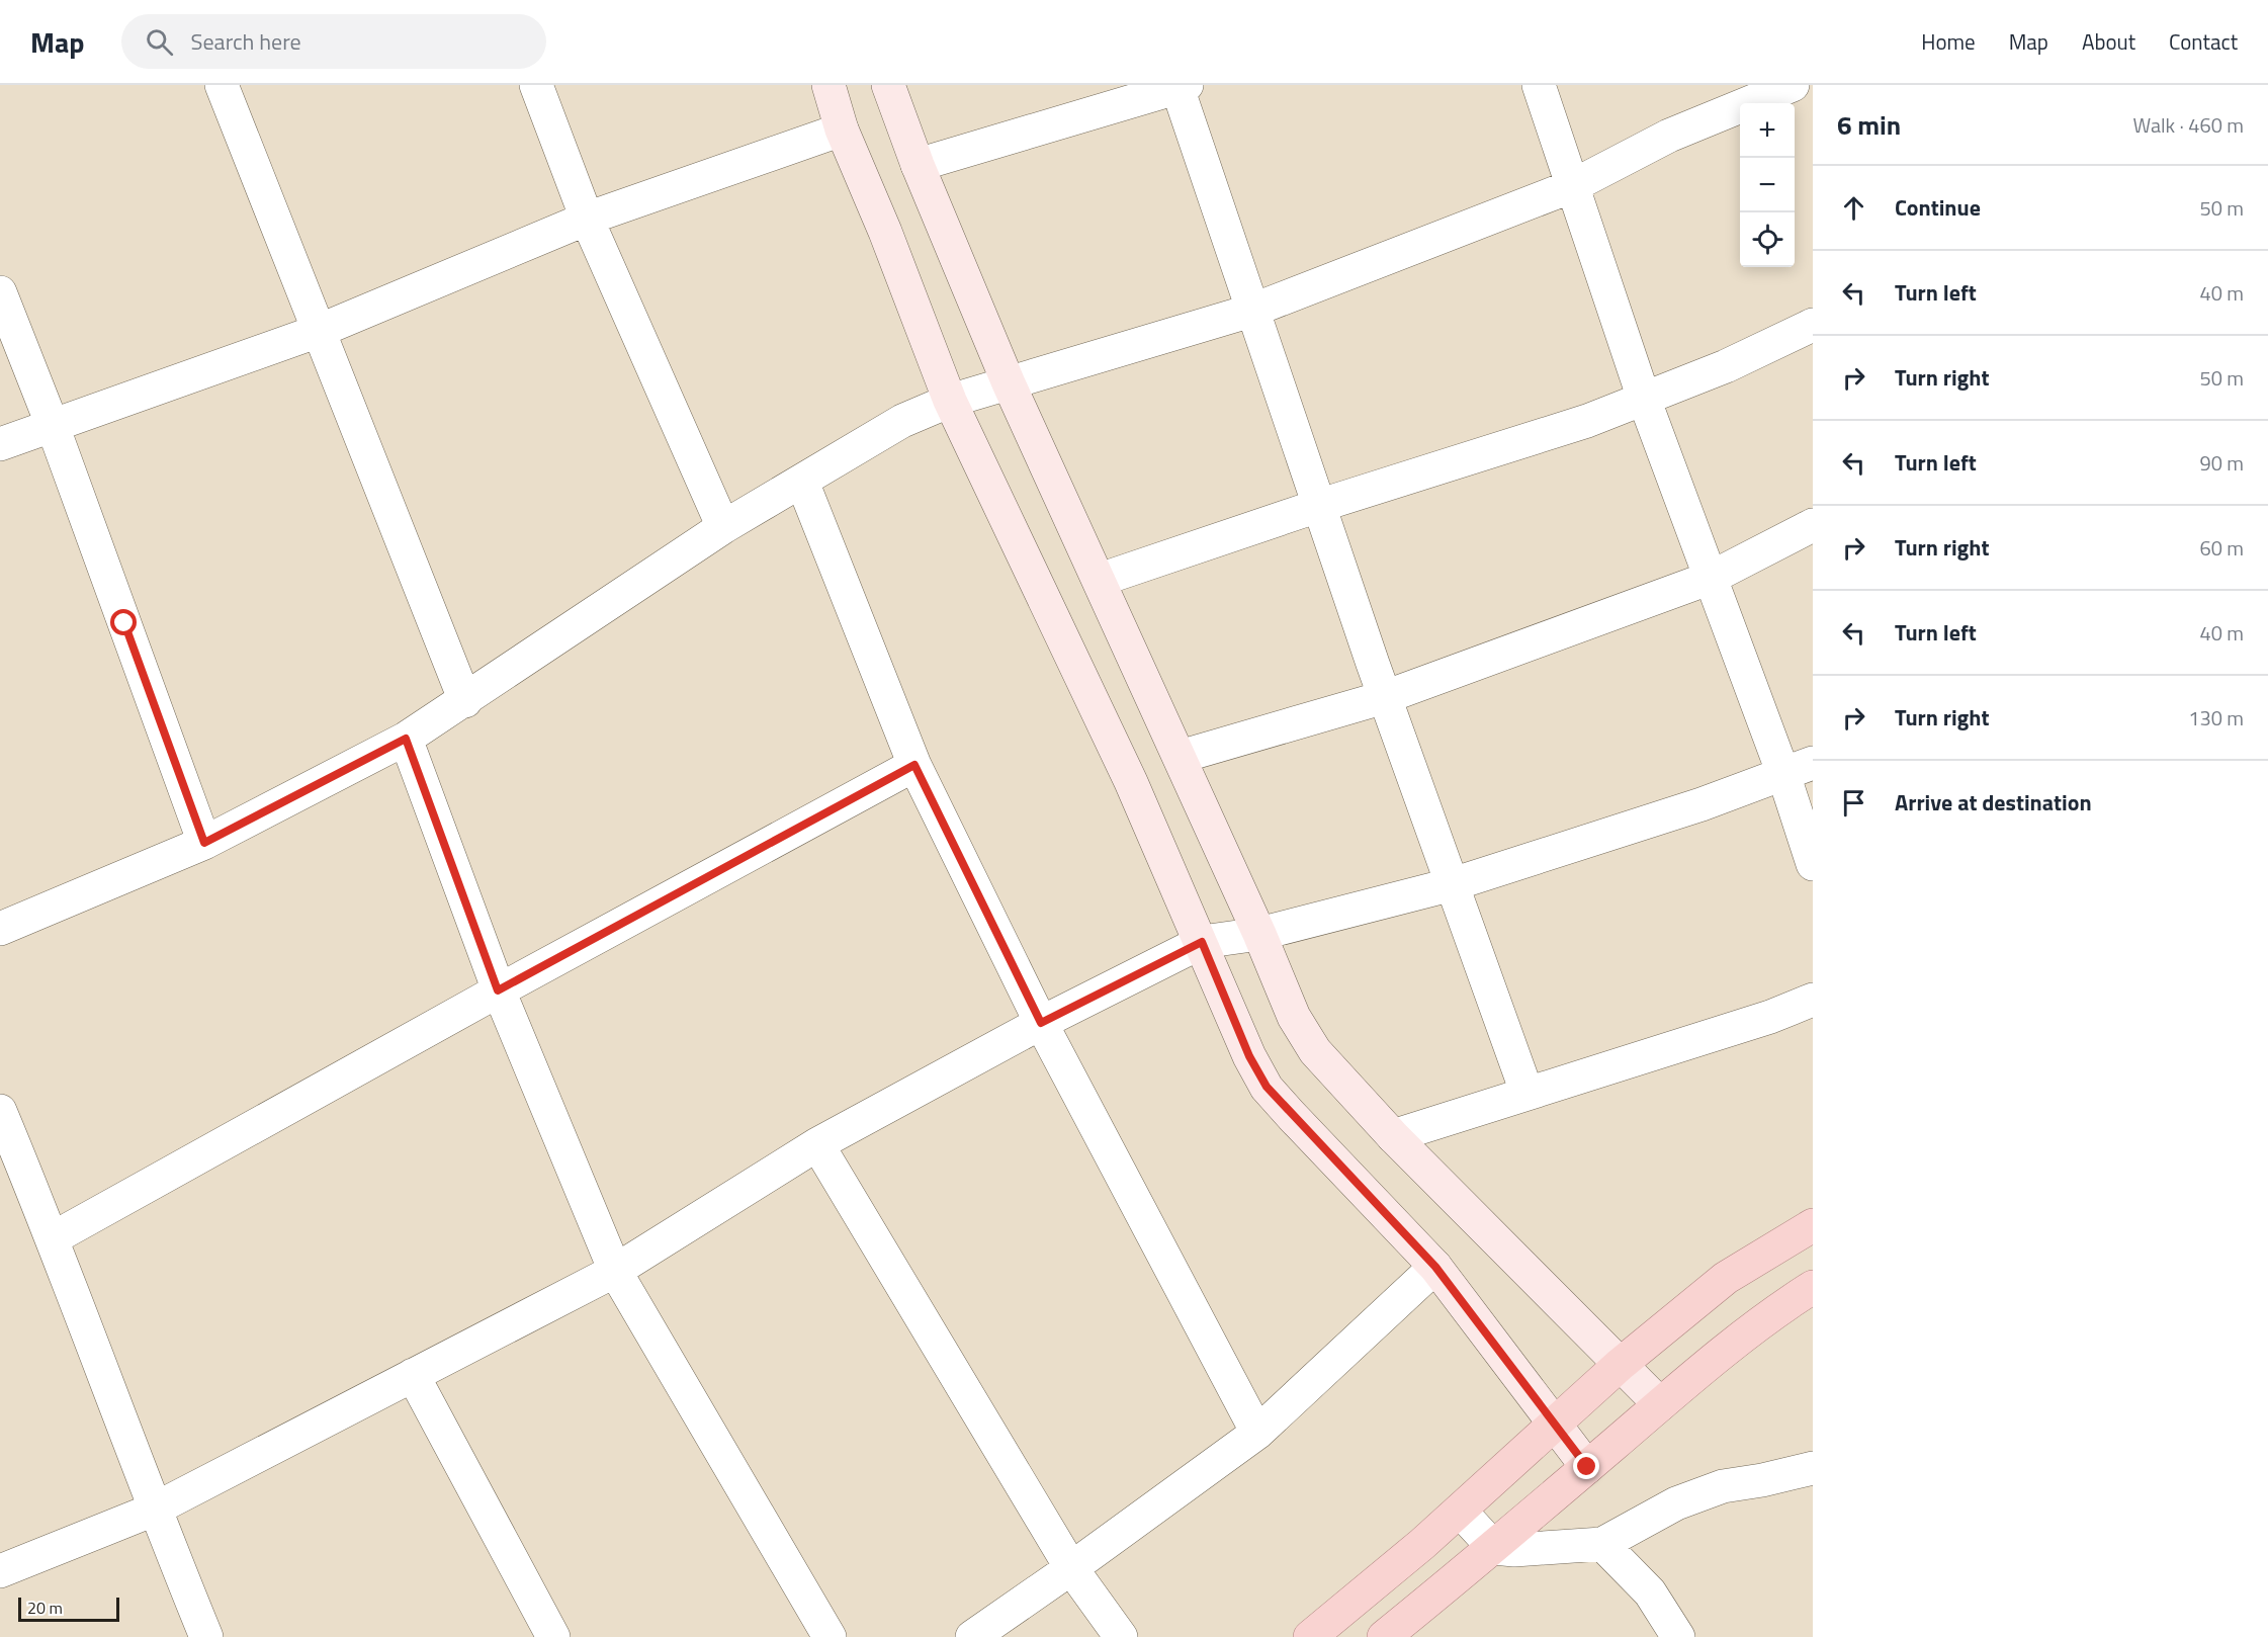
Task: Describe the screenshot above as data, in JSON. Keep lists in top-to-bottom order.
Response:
{
  "scale_bar": "20 m",
  "page": {
    "header": "Map",
    "search": "Search here",
    "nav": [
      "Home",
      "Map",
      "About",
      "Contact"
    ],
    "heading": ["6 min", "Walk · 460 m"],
    "map_buttons": ["+", "−"],
    "list": [
      ["Continue", "50 m"],
      ["Turn left", "40 m"],
      ["Turn right", "50 m"],
      ["Turn left", "90 m"],
      ["Turn right", "60 m"],
      ["Turn left", "40 m"],
      ["Turn right", "130 m"],
      "Arrive at destination"
    ],
    "scale": "20 m"
  }
}
